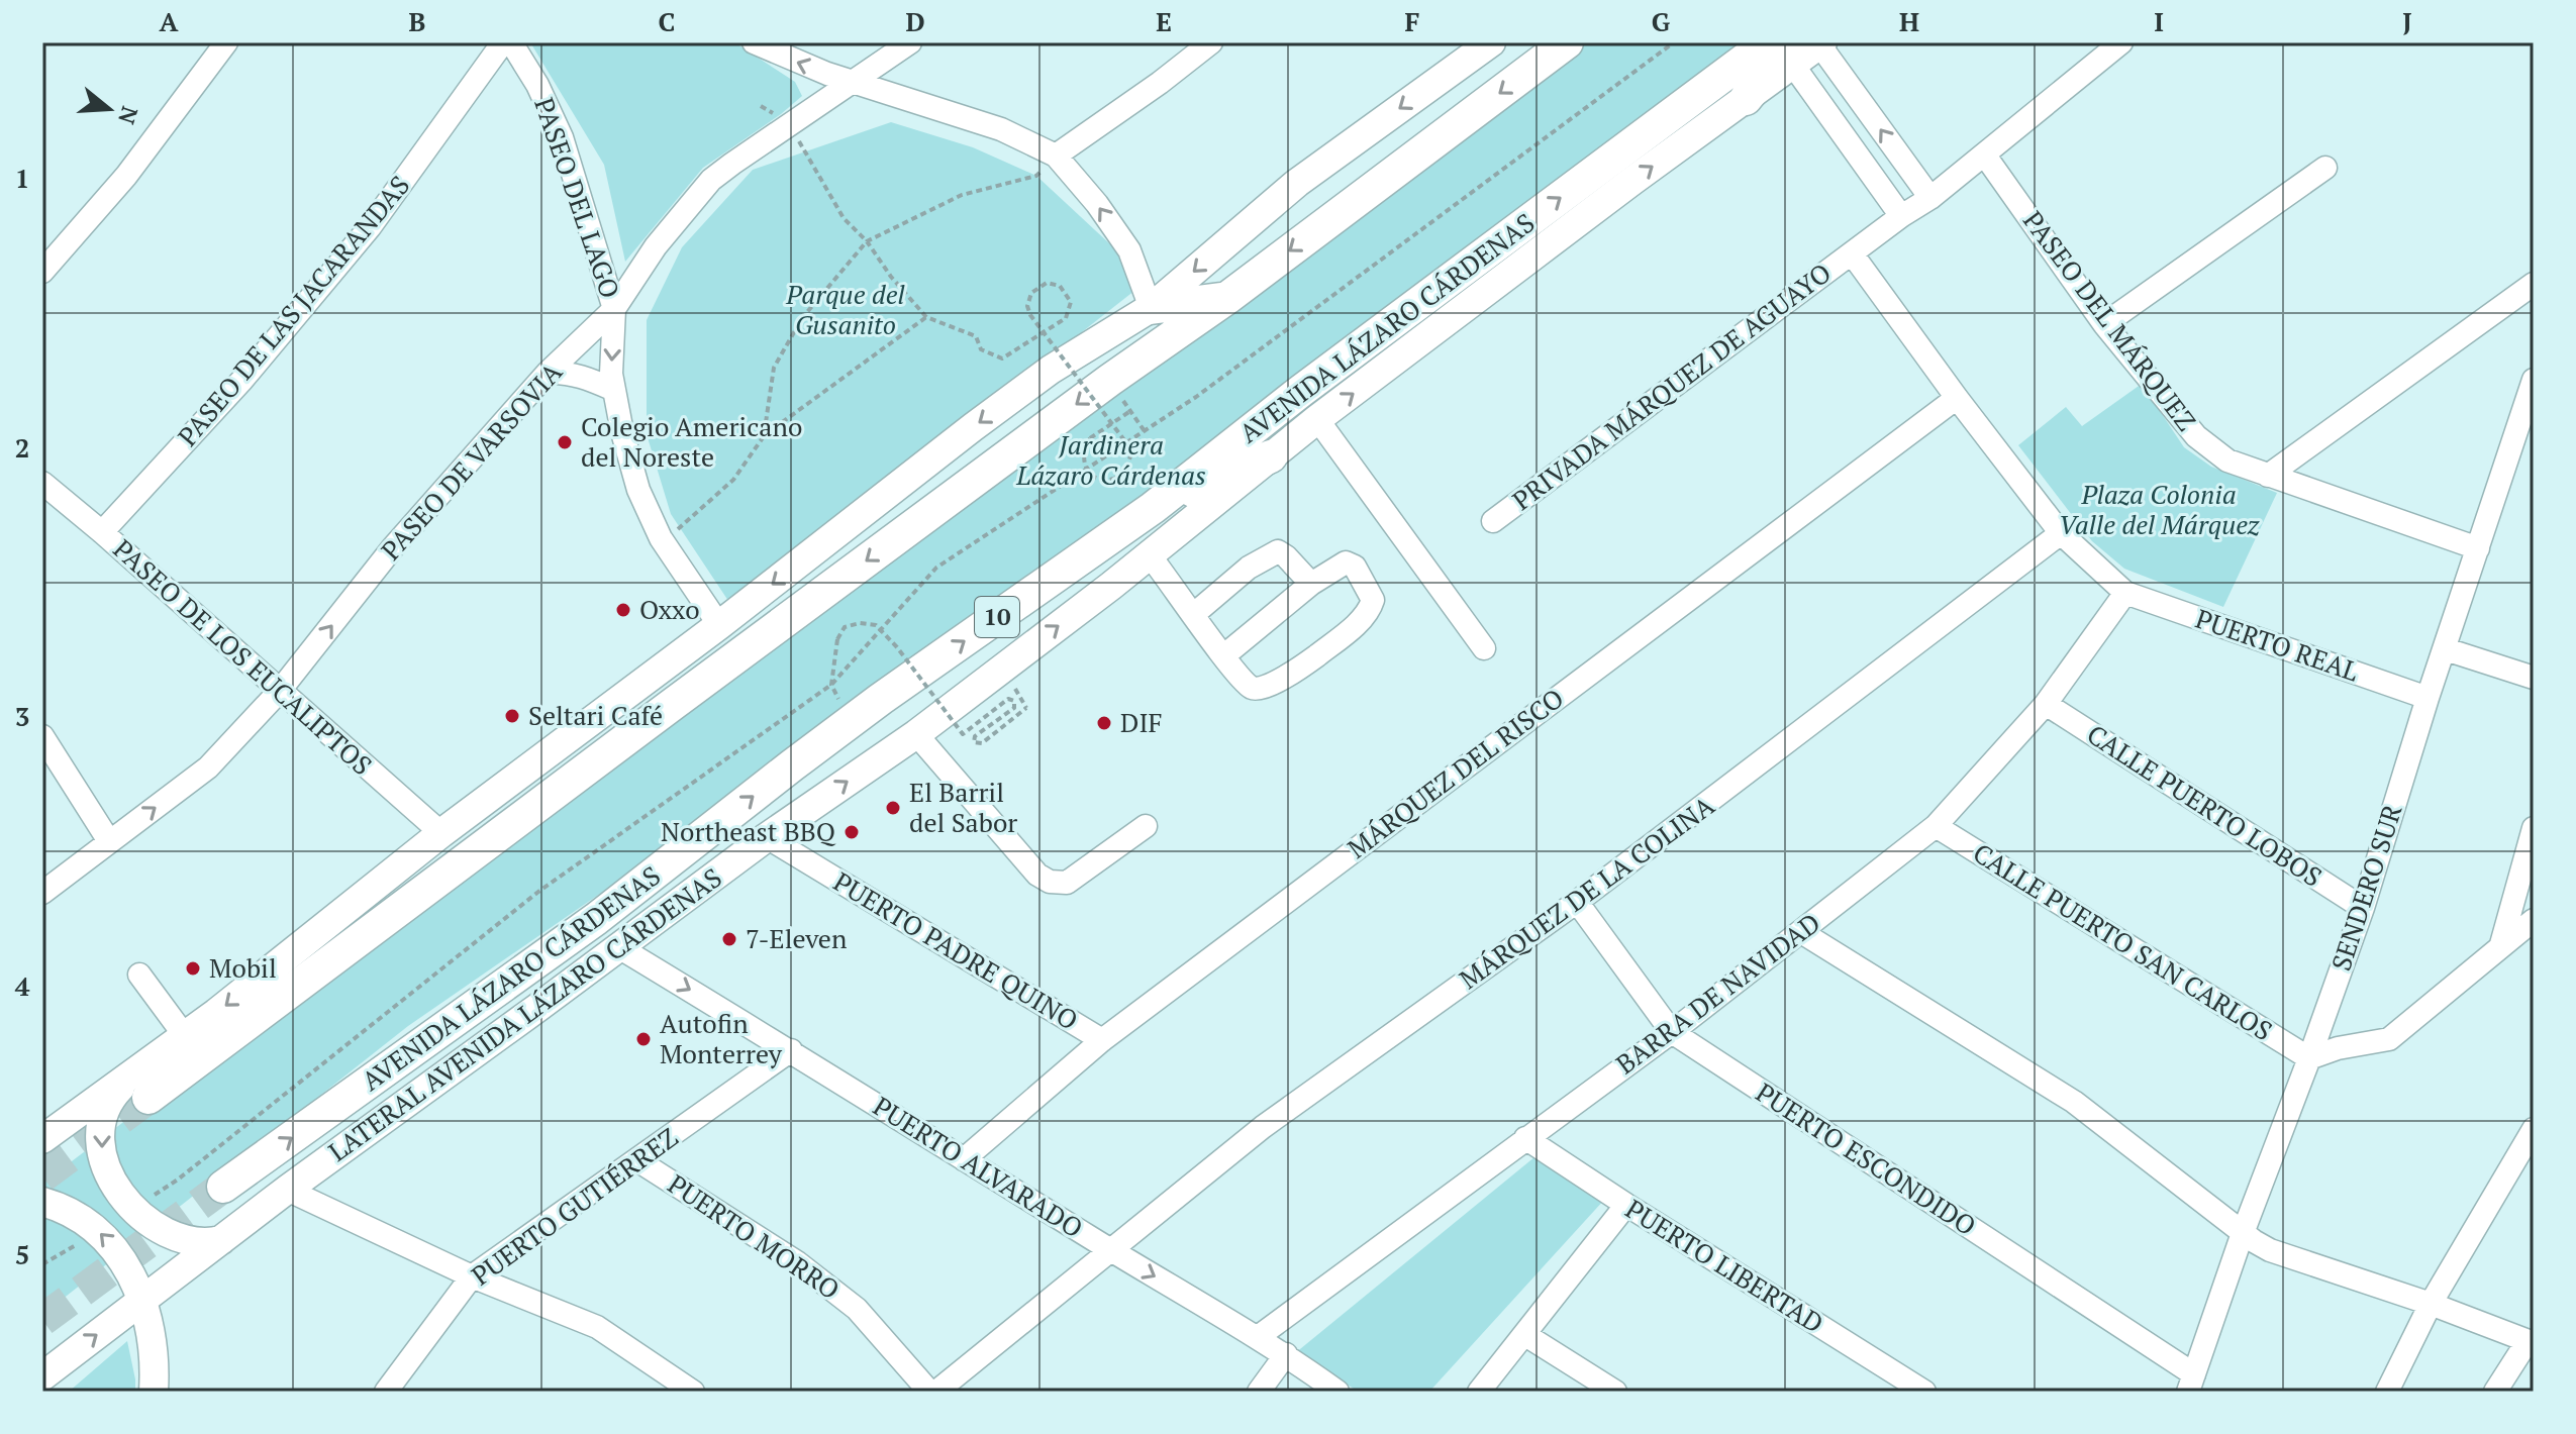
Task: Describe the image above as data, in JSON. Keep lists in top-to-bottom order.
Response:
{
  "streets": {
    "highway": ["AVENIDA LÁZARO CÁRDENAS", "10"],
    "main road": ["LATERAL AVENIDA LÁZARO CÁRDENAS"],
    "street": [
      "PASEO DEL LAGO",
      "PASEO DE LAS JACARANDAS",
      "PASEO DEL MÁRQUEZ",
      "PRIVADA MÁRQUEZ DE AGUAYO",
      "PASEO DE VARSOVIA",
      "PUERTO REAL",
      "PASEO DE LOS EUCALIPTOS",
      "MÁRQUEZ DEL RISCO",
      "CALLE PUERTO LOBOS",
      "SENDERO SUR",
      "MÁRQUEZ DE LA COLINA",
      "CALLE PUERTO SAN CARLOS",
      "PUERTO PADRE QUINO",
      "BARRA DE NAVIDAD",
      "PUERTO ESCONDIDO",
      "PUERTO ALVARADO",
      "PUERTO GUTIÉRREZ",
      "PUERTO MORRO",
      "PUERTO LIBERTAD"
    ]
  },
  "crossings": [
    ["PASEO DEL LAGO", "PASEO DE VARSOVIA"],
    ["PASEO DE LAS JACARANDAS", "PASEO DE LOS EUCALIPTOS"],
    ["PASEO DEL MÁRQUEZ", "PRIVADA MÁRQUEZ DE AGUAYO"],
    ["PASEO DEL MÁRQUEZ", "SENDERO SUR"],
    ["PASEO DE VARSOVIA", "PASEO DE LOS EUCALIPTOS"],
    ["PUERTO REAL", "SENDERO SUR"],
    ["PUERTO REAL", "BARRA DE NAVIDAD"],
    ["MÁRQUEZ DEL RISCO", "PUERTO PADRE QUINO"],
    ["MÁRQUEZ DEL RISCO", "PUERTO ALVARADO"],
    ["CALLE PUERTO LOBOS", "SENDERO SUR"],
    ["CALLE PUERTO LOBOS", "BARRA DE NAVIDAD"],
    ["SENDERO SUR", "CALLE PUERTO SAN CARLOS"],
    ["SENDERO SUR", "PUERTO ESCONDIDO"],
    ["MÁRQUEZ DE LA COLINA", "PUERTO ESCONDIDO"],
    ["MÁRQUEZ DE LA COLINA", "PUERTO ALVARADO"],
    ["CALLE PUERTO SAN CARLOS", "BARRA DE NAVIDAD"],
    ["PUERTO PADRE QUINO", "LATERAL AVENIDA LÁZARO CÁRDENAS"],
    ["BARRA DE NAVIDAD", "PUERTO ESCONDIDO"],
    ["BARRA DE NAVIDAD", "PUERTO ALVARADO"],
    ["BARRA DE NAVIDAD", "PUERTO LIBERTAD"],
    ["LATERAL AVENIDA LÁZARO CÁRDENAS", "PUERTO ALVARADO"],
    ["PUERTO ALVARADO", "PUERTO GUTIÉRREZ"],
    ["PUERTO GUTIÉRREZ", "PUERTO MORRO"]
  ],
  "one_way": ["PASEO DE VARSOVIA", "PUERTO ALVARADO"],
  "parks": ["Parque del Gusanito", "Jardinera Lázaro Cárdenas", "Plaza Colonia Valle del Márquez"],
  "places": [
    "Colegio Americano del Noreste",
    "Oxxo",
    "Seltari Café",
    "DIF",
    "El Barril del Sabor",
    "Northeast BBQ",
    "7-Eleven",
    "Mobil",
    "Autofin Monterrey"
  ],
  "north": "right",
  "grid": {
    "columns": [
      "A",
      "B",
      "C",
      "D",
      "E",
      "F",
      "G",
      "H",
      "I",
      "J"
    ],
    "rows": [
      "1",
      "2",
      "3",
      "4",
      "5"
    ]
  }
}
